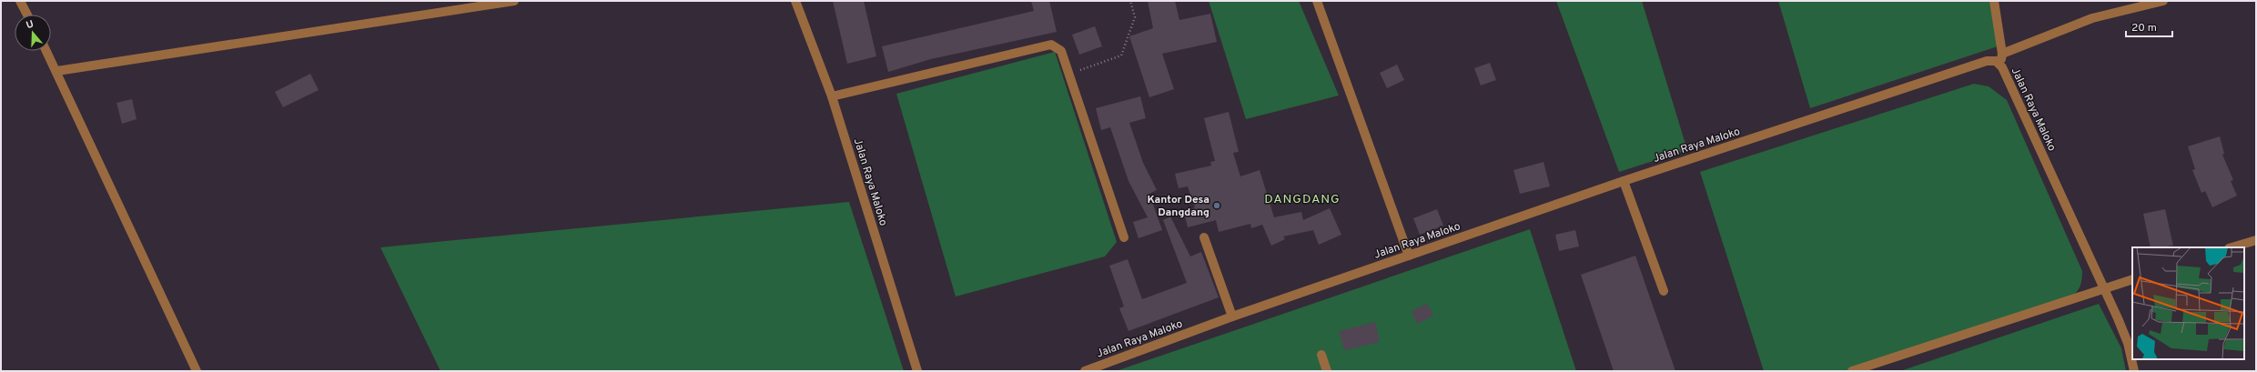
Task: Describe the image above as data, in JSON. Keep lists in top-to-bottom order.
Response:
{
  "streets": {
    "street": ["Jalan Raya Maloko"]
  },
  "districts": ["DANGDANG"],
  "places": ["Kantor Desa Dangdang"],
  "scale_bar": "20 m",
  "north": "top"
}
